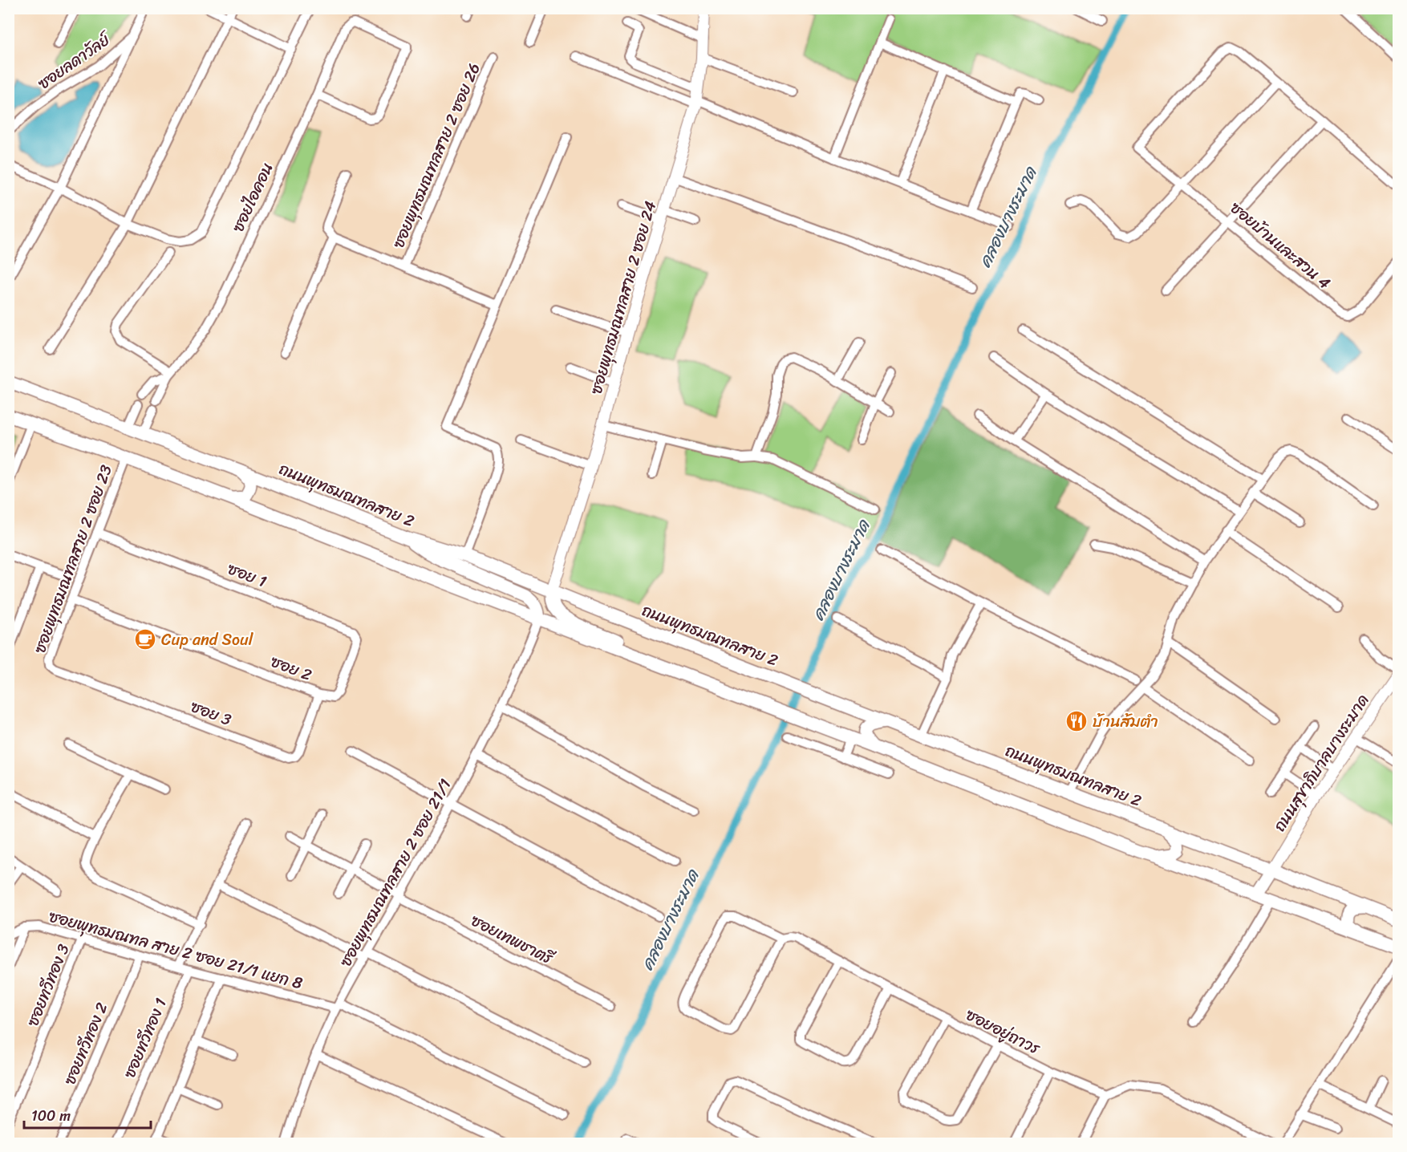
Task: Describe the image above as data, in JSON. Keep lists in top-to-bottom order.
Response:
{
  "streets": {
    "main road": ["ถนนพุทธมณฑลสาย 2"],
    "street": [
      "ซอยลดาวัลย์",
      "ซอยพุทธมณฑลสาย 2 ซอย 26",
      "ซอยไอคอน",
      "ซอยบ้านและสวน 4",
      "ซอยพุทธมณฑลสาย 2 ซอย 24",
      "ซอยพุทธมณฑลสาย 2 ซอย 23",
      "ซอย 1",
      "ซอย 2",
      "ซอย 3",
      "ถนนสุขาภิบาลบางระมาด",
      "ซอยพุทธมณฑลสาย 2 ซอย 21/1",
      "ซอยเทพชาตรี",
      "ซอยพุทธมณฑล สาย 2 ซอย 21/1 แยก 8",
      "ซอยทวีทอง 3",
      "ซอยอยู่ถาวร",
      "ซอยทวีทอง 1",
      "ซอยทวีทอง 2"
    ]
  },
  "crossings": [
    ["ซอยพุทธมณฑลสาย 2 ซอย 24", "ถนนพุทธมณฑลสาย 2"],
    ["ถนนพุทธมณฑลสาย 2", "ถนนสุขาภิบาลบางระมาด"],
    ["ซอยพุทธมณฑลสาย 2 ซอย 23", "ซอย 1"],
    ["ซอยพุทธมณฑลสาย 2 ซอย 23", "ซอย 2"],
    ["ซอยพุทธมณฑลสาย 2 ซอย 23", "ซอย 3"],
    ["ซอย 1", "ซอย 2"],
    ["ซอย 2", "ซอย 3"],
    ["ซอยพุทธมณฑลสาย 2 ซอย 21/1", "ซอยเทพชาตรี"],
    ["ซอยพุทธมณฑลสาย 2 ซอย 21/1", "ซอยพุทธมณฑล สาย 2 ซอย 21/1 แยก 8"],
    ["ซอยพุทธมณฑล สาย 2 ซอย 21/1 แยก 8", "ซอยทวีทอง 3"],
    ["ซอยพุทธมณฑล สาย 2 ซอย 21/1 แยก 8", "ซอยทวีทอง 1"],
    ["ซอยพุทธมณฑล สาย 2 ซอย 21/1 แยก 8", "ซอยทวีทอง 2"]
  ],
  "water": ["คลองบางระมาด"],
  "places": {
    "cafe": ["Cup and Soul"],
    "restaurant": ["บ้านส้มตำ"]
  },
  "scale_bar": "100 m"
}
